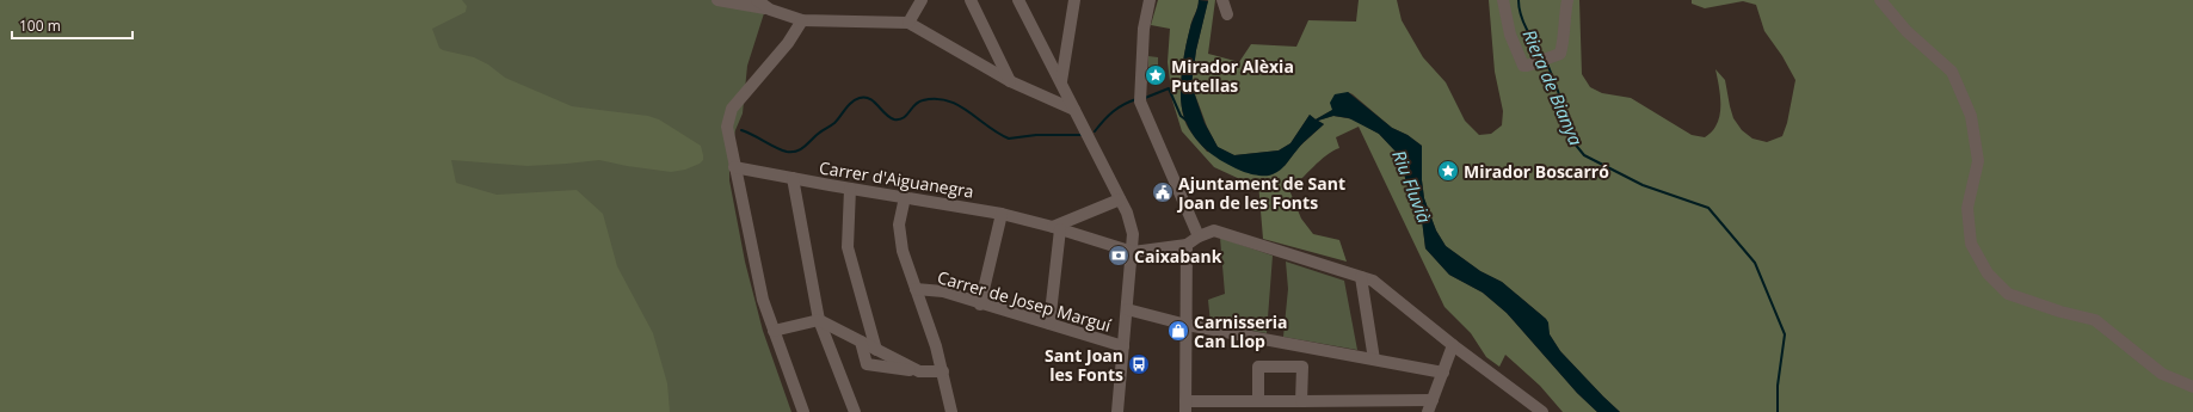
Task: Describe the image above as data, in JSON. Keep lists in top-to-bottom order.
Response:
{
  "streets": {
    "street": ["Carrer d'Aiguanegra", "Carrer de Josep Marguí"]
  },
  "water": ["Riera de Bianya", "Riu Fluvià"],
  "places": {
    "place": ["Mirador Alèxia Putellas", "Mirador Boscarró"],
    "public building": ["Ajuntament de Sant Joan de les Fonts"],
    "bank": ["Caixabank"],
    "shop": ["Carnisseria Can Llop"],
    "bus stop": ["Sant Joan les Fonts"]
  },
  "scale_bar": "100 m"
}
